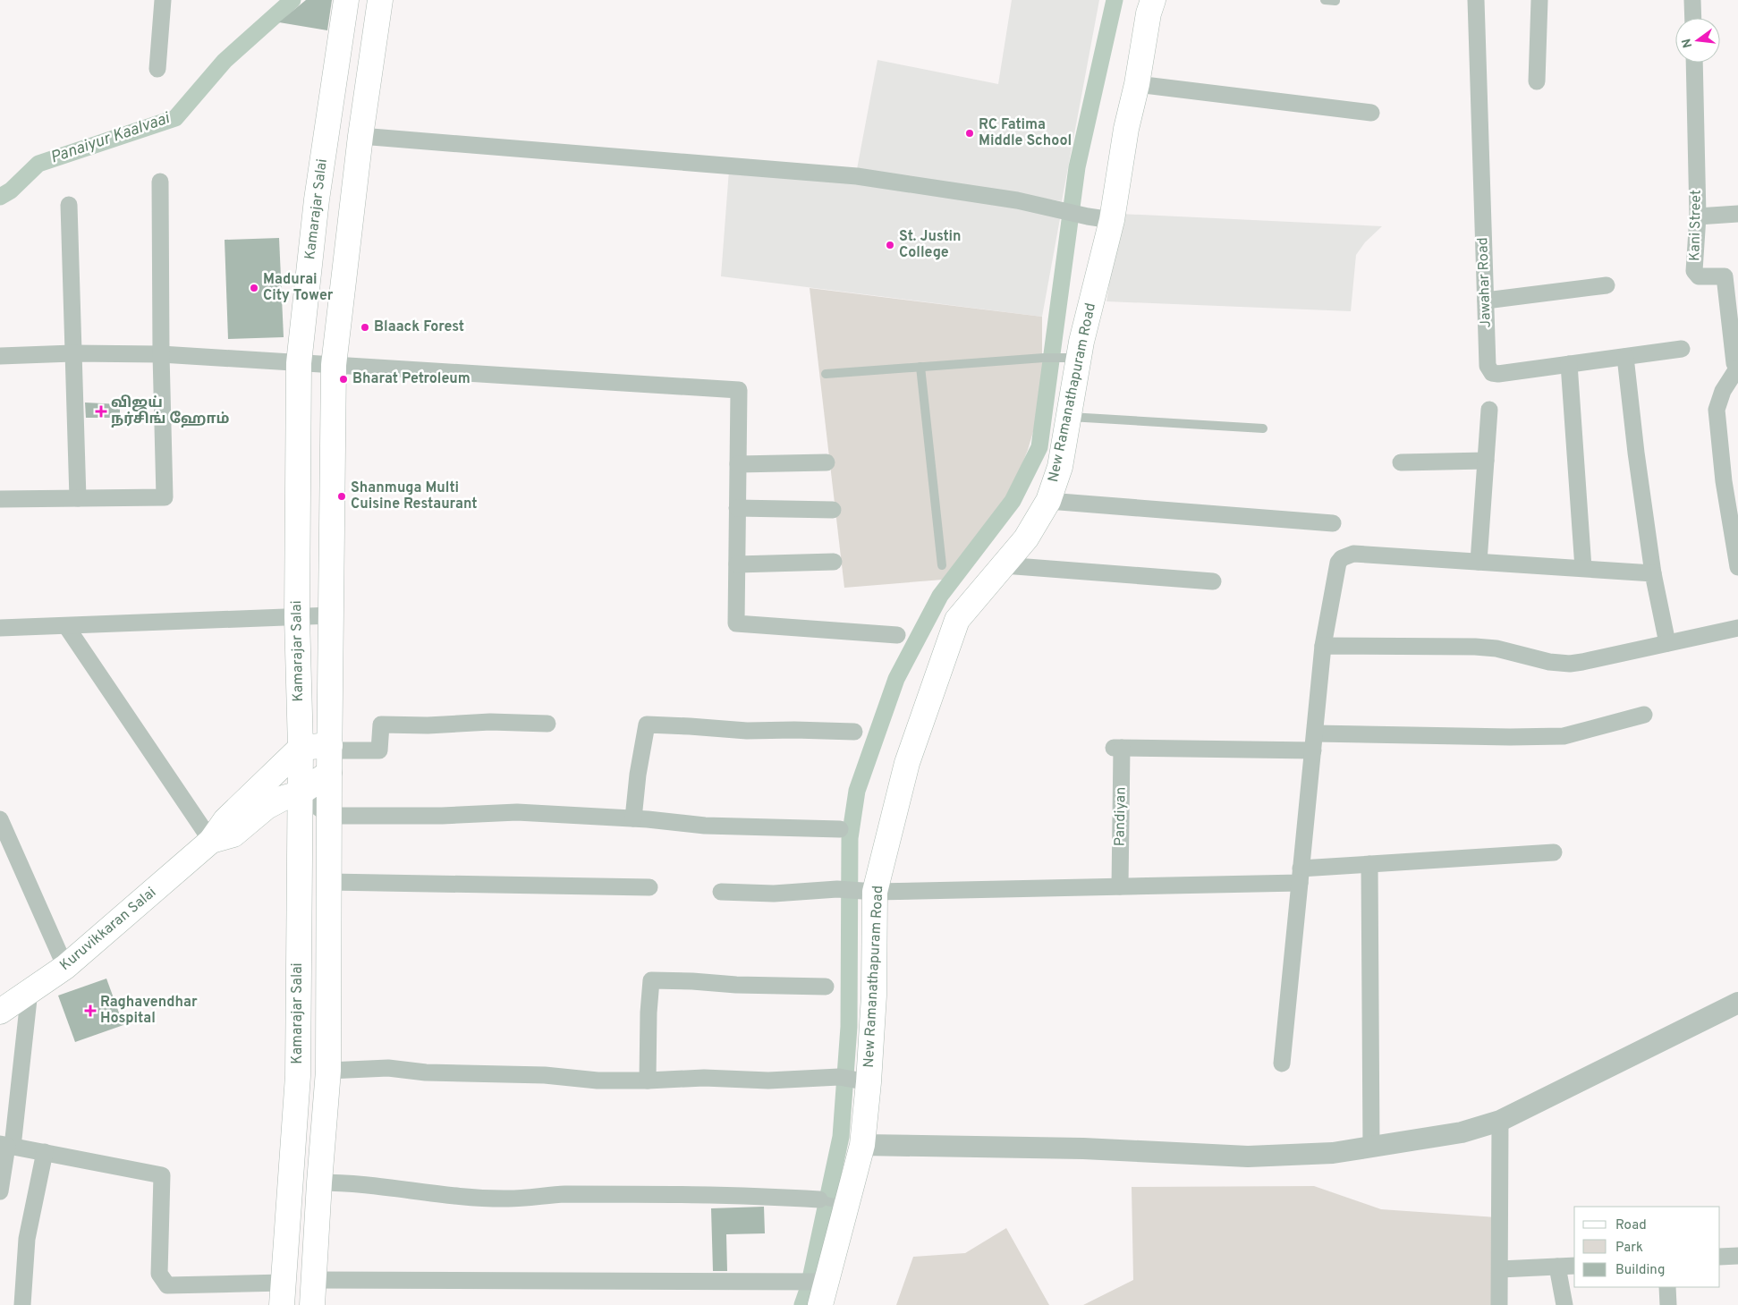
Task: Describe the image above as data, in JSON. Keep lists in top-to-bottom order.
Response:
{
  "streets": {
    "main road": ["Kamarajar Salai", "New Ramanathapuram Road", "Kuruvikkaran Salai"],
    "street": ["Kani Street", "Jawahar Road", "Pandiyan"]
  },
  "crossings": [
    ["Kamarajar Salai", "Kuruvikkaran Salai"]
  ],
  "water": ["Panaiyur Kaalvaai"],
  "places": {
    "other": [
      "RC Fatima Middle School",
      "St. Justin College",
      "Madurai City Tower",
      "Blaack Forest",
      "Bharat Petroleum",
      "Shanmuga Multi Cuisine Restaurant"
    ],
    "health": ["விஜய் நர்சிங் ஹோம்", "Raghavendhar Hospital"]
  },
  "legend": ["Road", "Park", "Building"],
  "north": "left"
}
